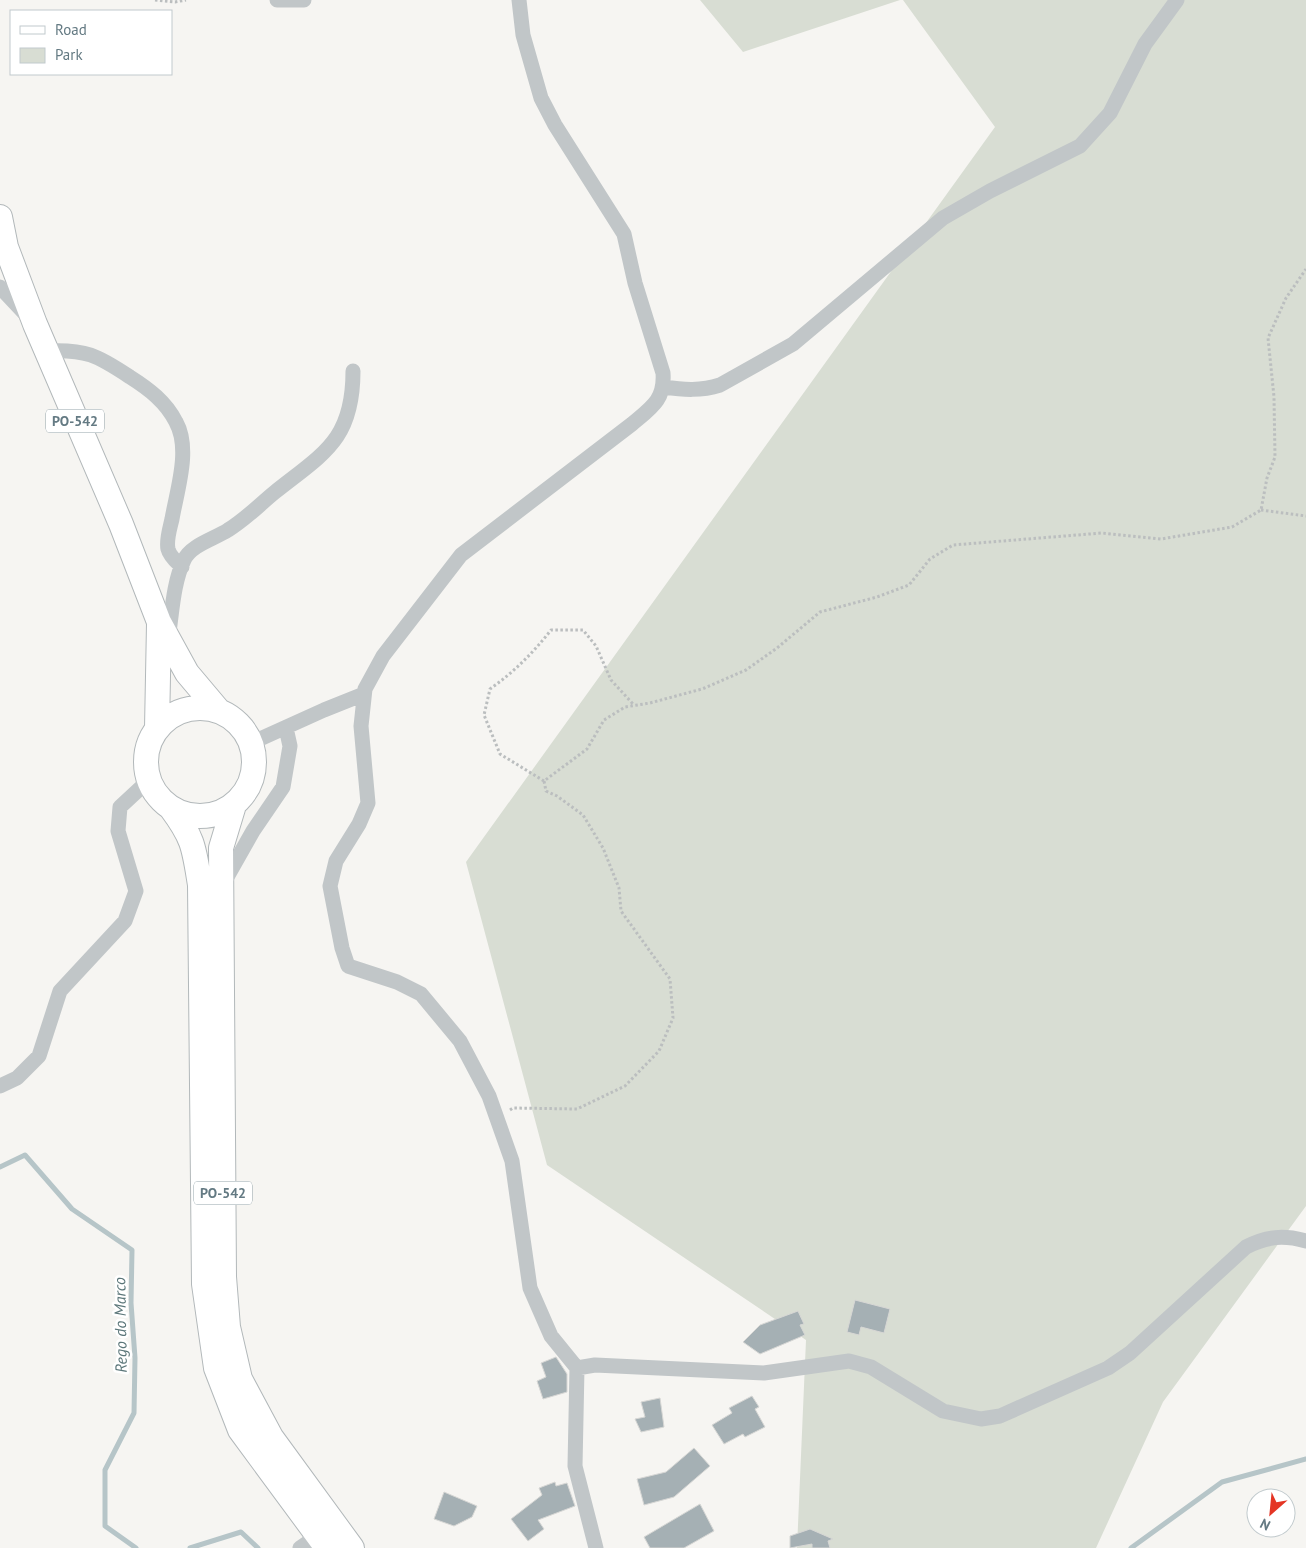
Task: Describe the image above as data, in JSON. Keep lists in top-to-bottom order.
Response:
{
  "streets": {
    "main road": ["PO-542"]
  },
  "water": ["Rego do Marco"],
  "legend": ["Road", "Park"],
  "north": "bottom left"
}
